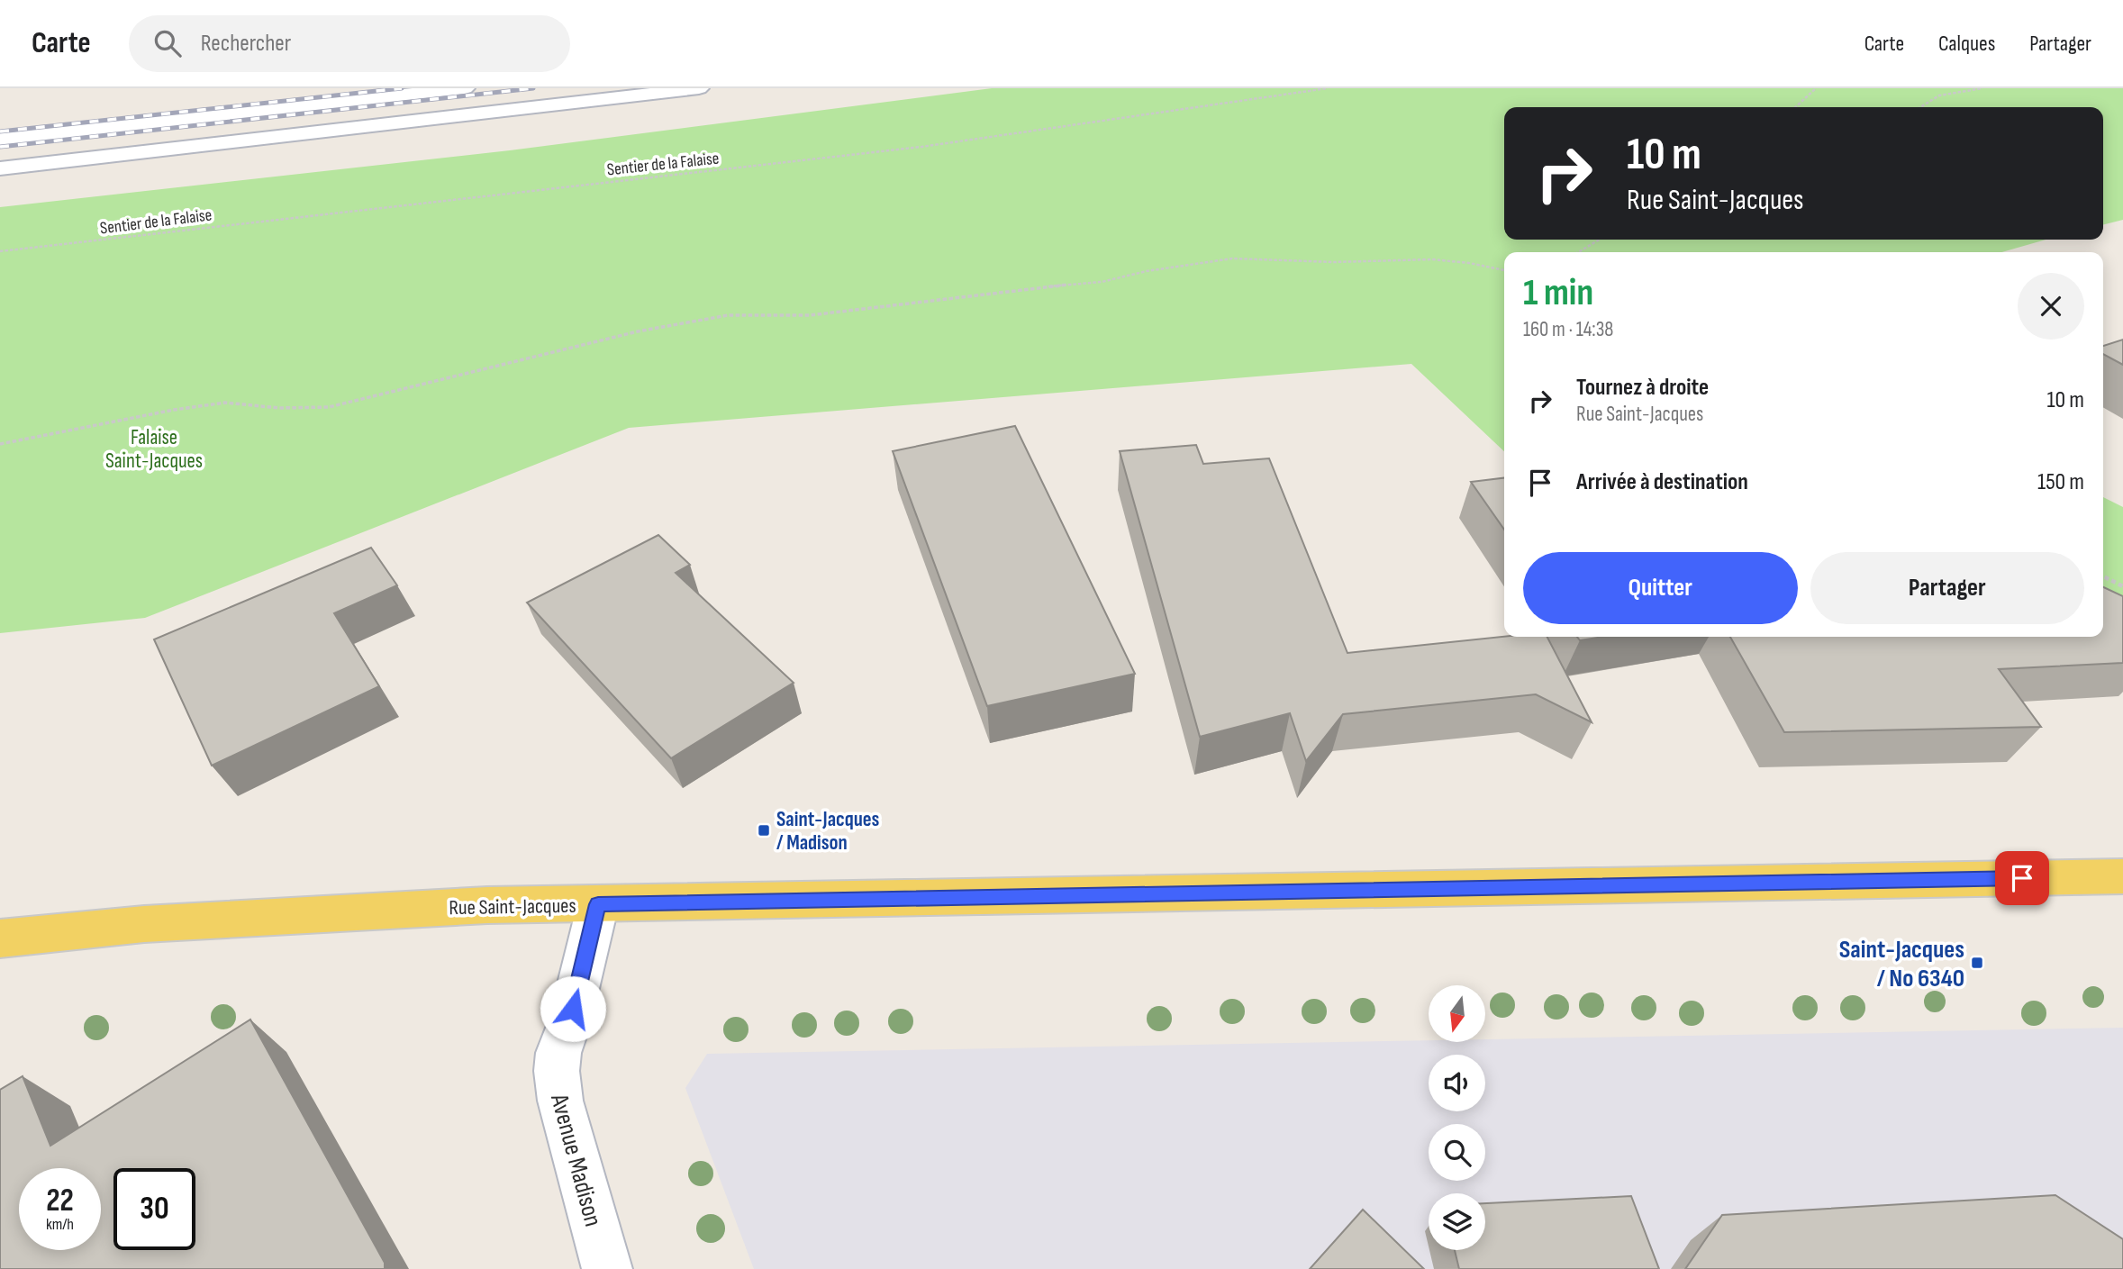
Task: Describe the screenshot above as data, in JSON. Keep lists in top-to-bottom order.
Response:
{
  "streets": {
    "main road": ["Rue Saint-Jacques"],
    "street": ["Avenue Madison"],
    "path": ["Sentier de la Falaise"]
  },
  "crossings": [
    ["Rue Saint-Jacques", "Avenue Madison"]
  ],
  "parks": ["Falaise Saint-Jacques"],
  "places": {
    "transit": ["Saint-Jacques / Madison", "Saint-Jacques / No 6340"]
  },
  "north": "bottom",
  "page": {
    "header": "Carte",
    "search": "Rechercher",
    "nav": ["Carte", "Calques", "Partager"],
    "turn": ["10 m", "Rue Saint-Jacques"],
    "heading": ["1 min", "160 m · 14:38"],
    "list": [
      {
        "name": "Tournez à droite",
        "note": "Rue Saint-Jacques",
        "value": "10 m"
      },
      {
        "name": "Arrivée à destination",
        "value": "150 m"
      }
    ],
    "buttons": ["Quitter", "Partager"],
    "speed": "22 km/h",
    "limit": "30"
  }
}
